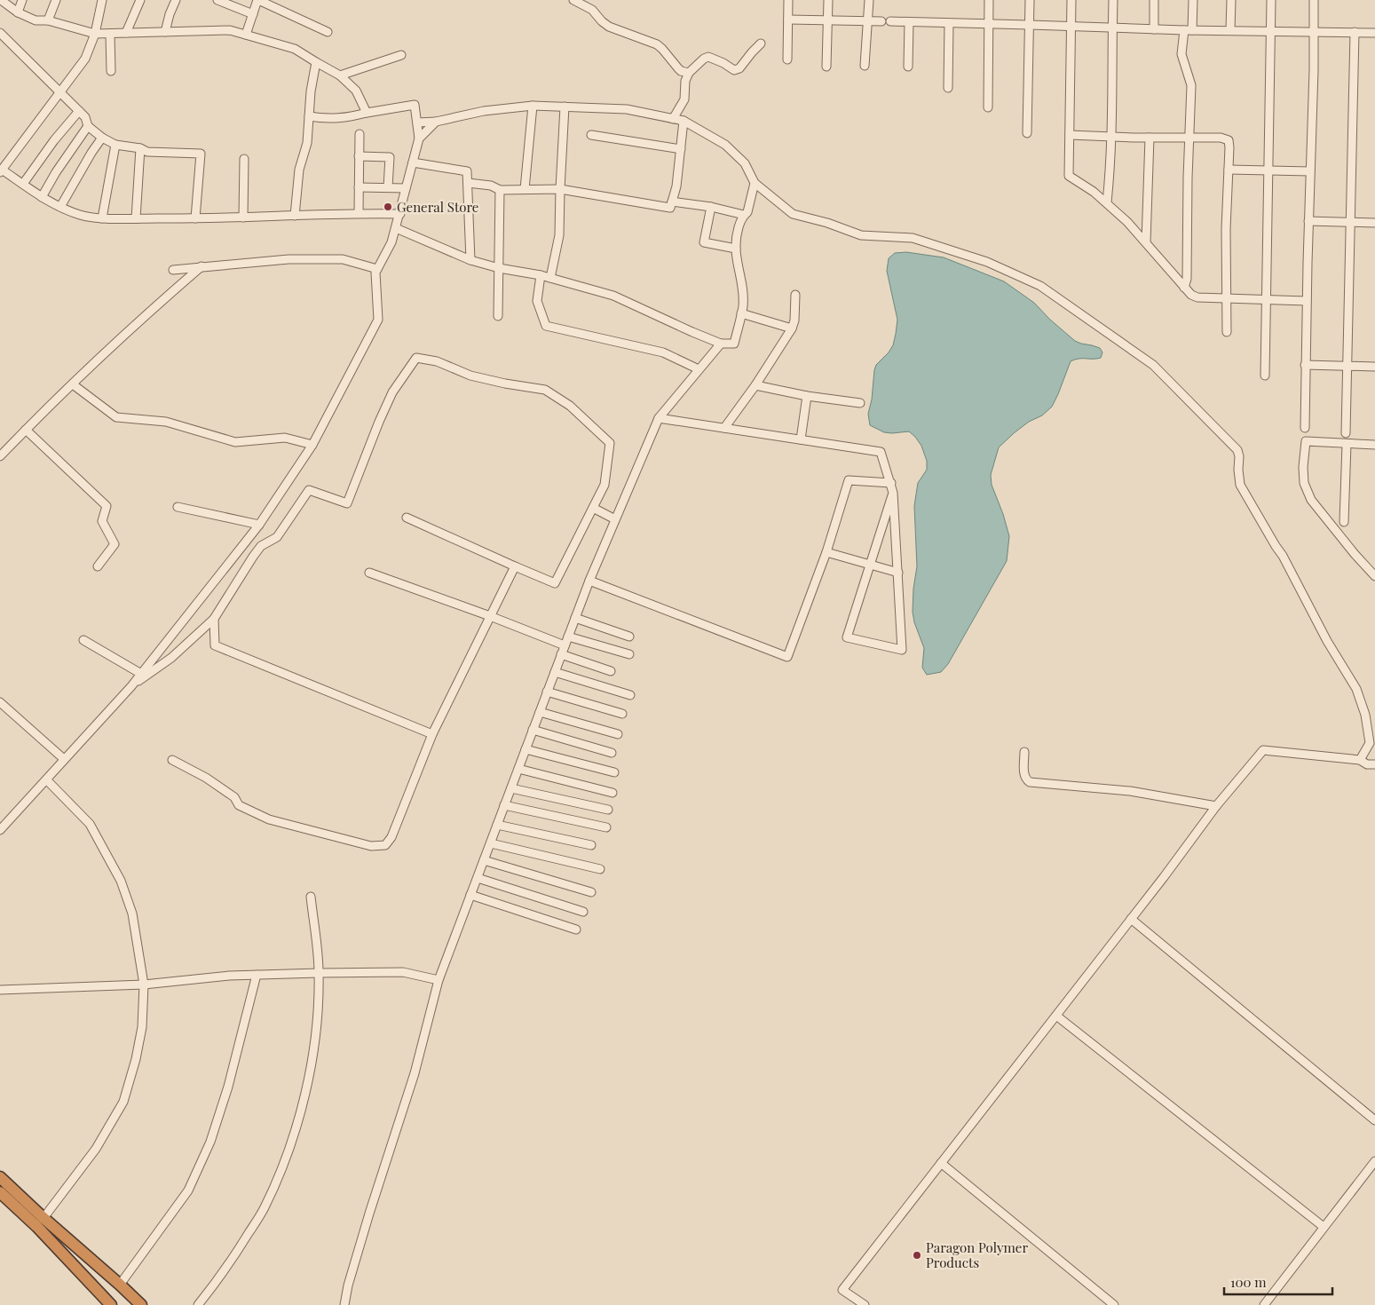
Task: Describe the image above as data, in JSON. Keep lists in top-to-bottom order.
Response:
{
  "places": ["General Store", "Paragon Polymer Products"],
  "scale_bar": "100 m"
}
